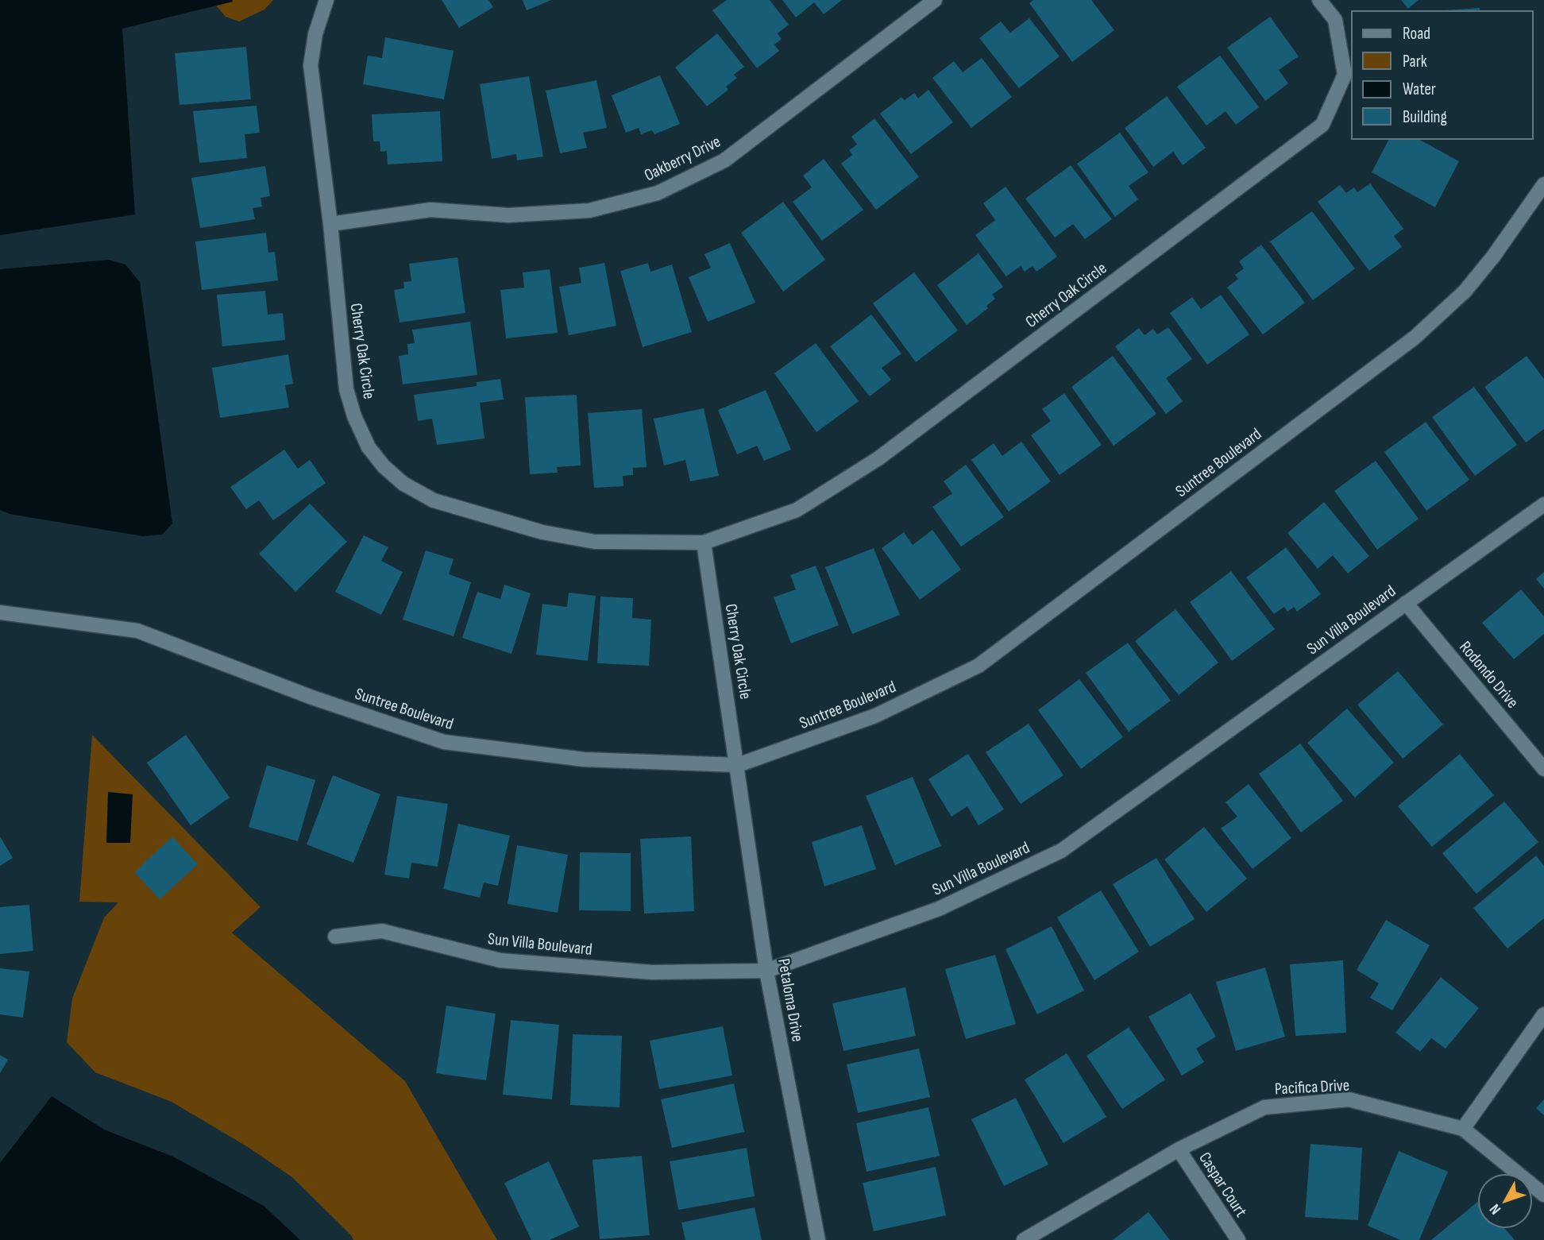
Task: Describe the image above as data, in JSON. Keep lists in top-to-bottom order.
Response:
{
  "streets": {
    "street": [
      "Oakberry Drive",
      "Cherry Oak Circle",
      "Suntree Boulevard",
      "Sun Villa Boulevard",
      "Rodondo Drive",
      "Petaloma Drive",
      "Pacifica Drive",
      "Caspar Court"
    ]
  },
  "crossings": [
    ["Oakberry Drive", "Cherry Oak Circle"],
    ["Cherry Oak Circle", "Suntree Boulevard"],
    ["Cherry Oak Circle", "Petaloma Drive"],
    ["Suntree Boulevard", "Petaloma Drive"],
    ["Sun Villa Boulevard", "Rodondo Drive"],
    ["Sun Villa Boulevard", "Petaloma Drive"],
    ["Pacifica Drive", "Caspar Court"]
  ],
  "legend": [
    "Road",
    "Park",
    "Water",
    "Building"
  ],
  "north": "bottom left"
}
